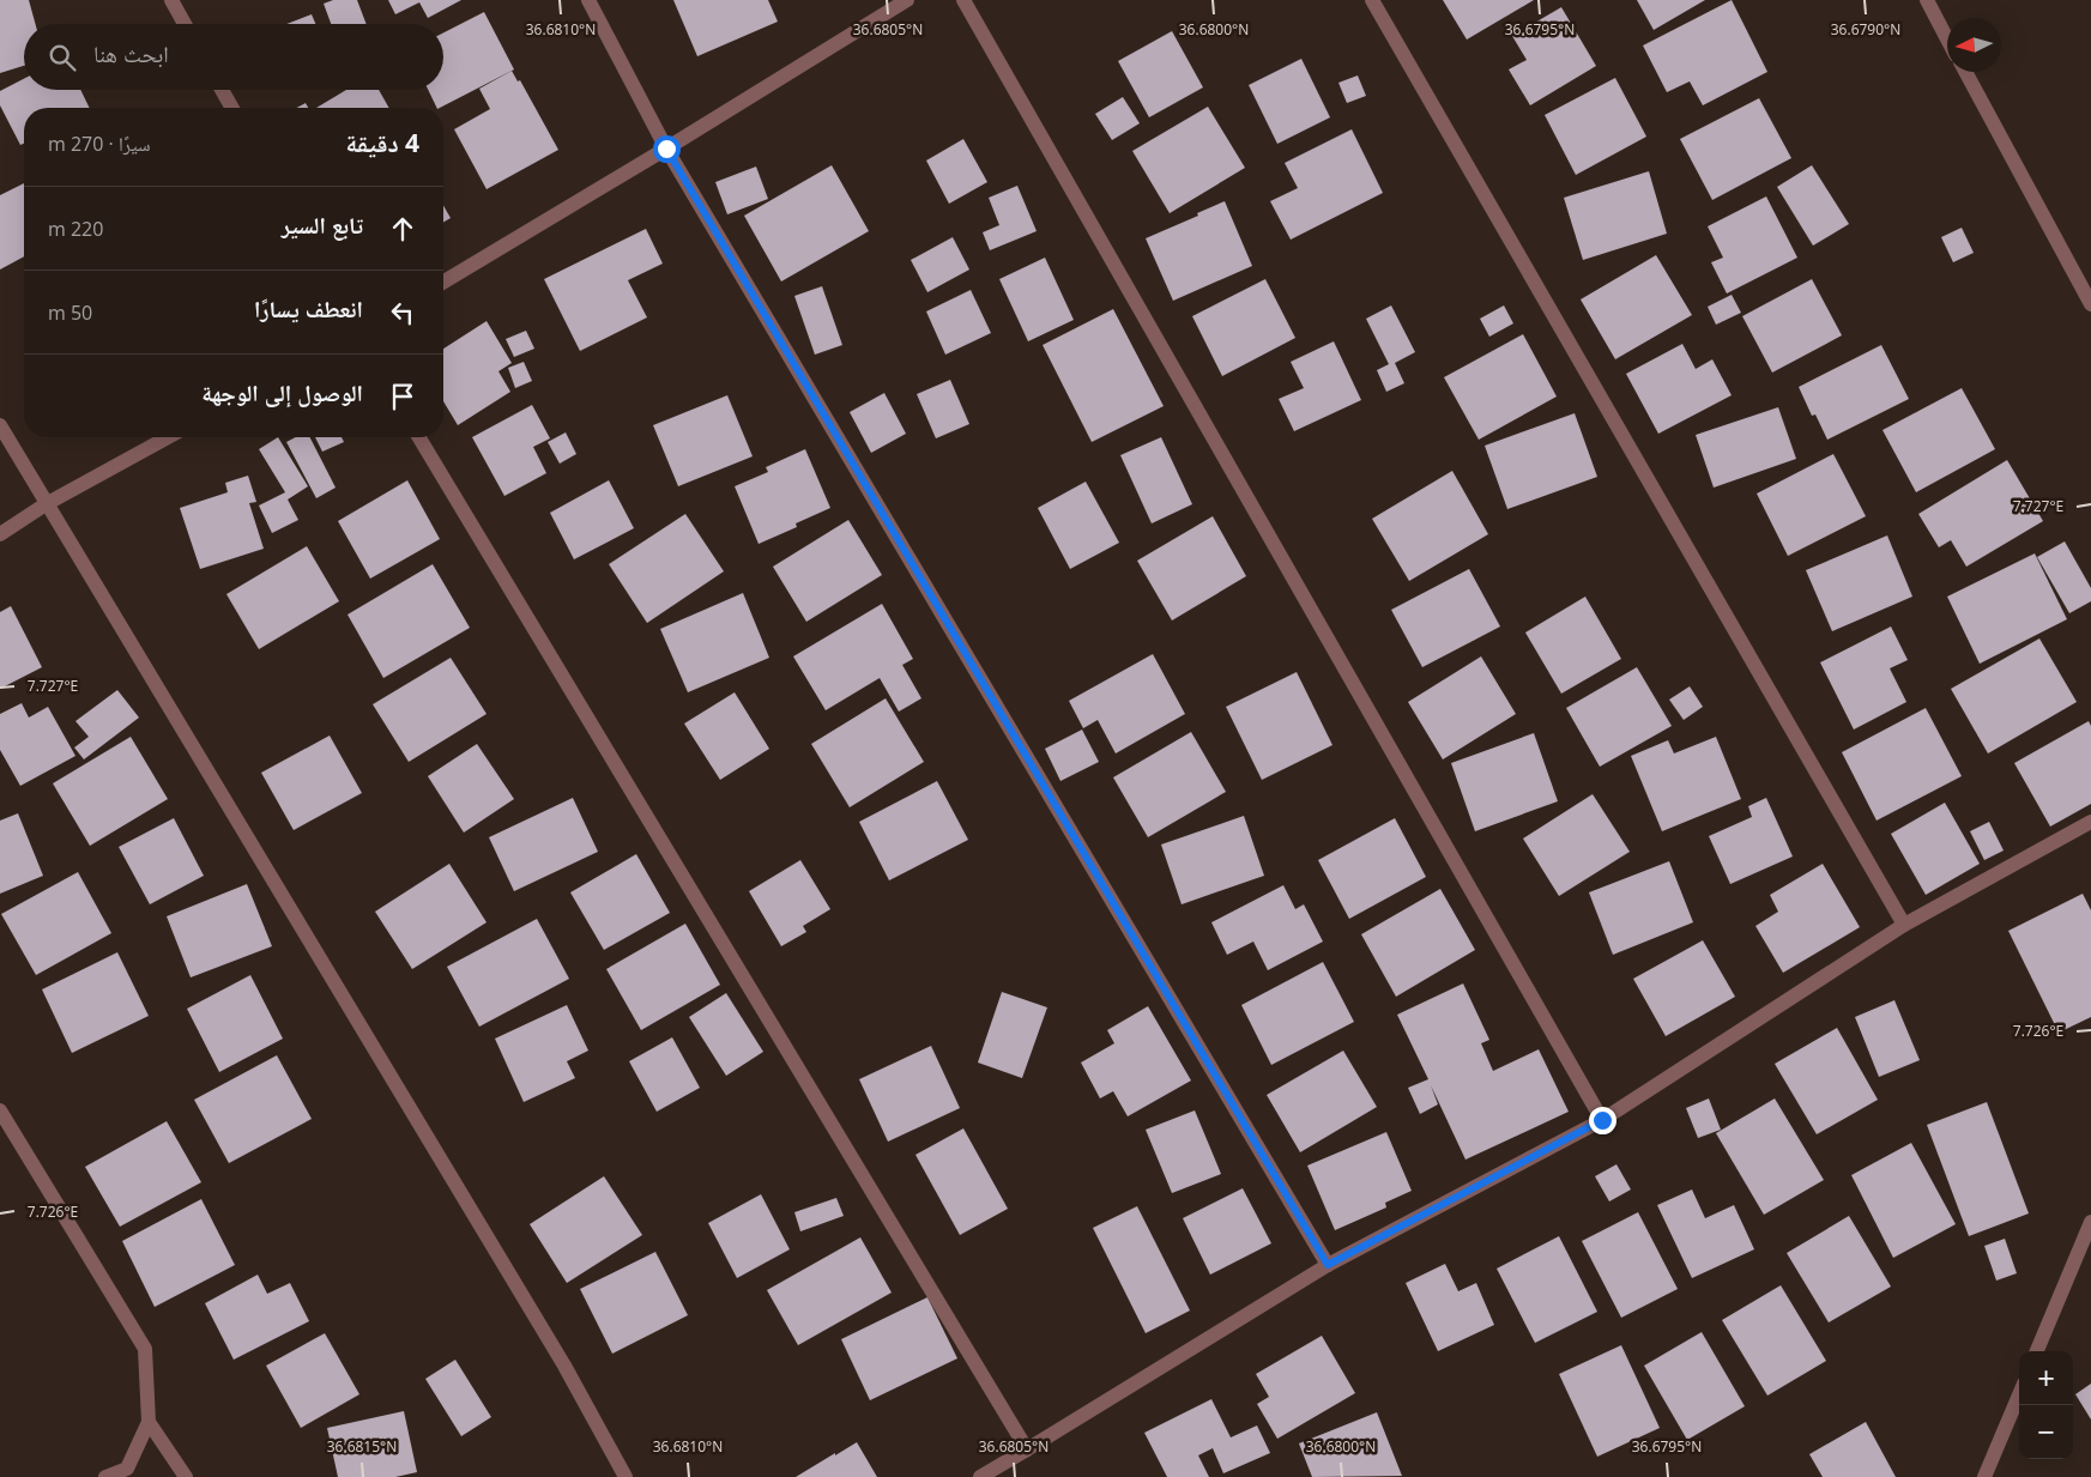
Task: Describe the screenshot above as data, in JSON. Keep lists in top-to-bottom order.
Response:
{
  "north": "left",
  "page": {
    "search": "ابحث هنا",
    "heading": ["4 دقيقة", "سيرًا · 270 m"],
    "list": [
      ["تابع السير", "220 m"],
      ["انعطف يسارًا", "50 m"],
      "الوصول إلى الوجهة"
    ],
    "map_buttons": ["+", "−"]
  },
  "coordinates": [
    "36.6810°N",
    "36.6805°N",
    "36.6800°N",
    "36.6795°N",
    "36.6790°N",
    "7.727°E",
    "7.726°E",
    "36.6815°N"
  ]
}
